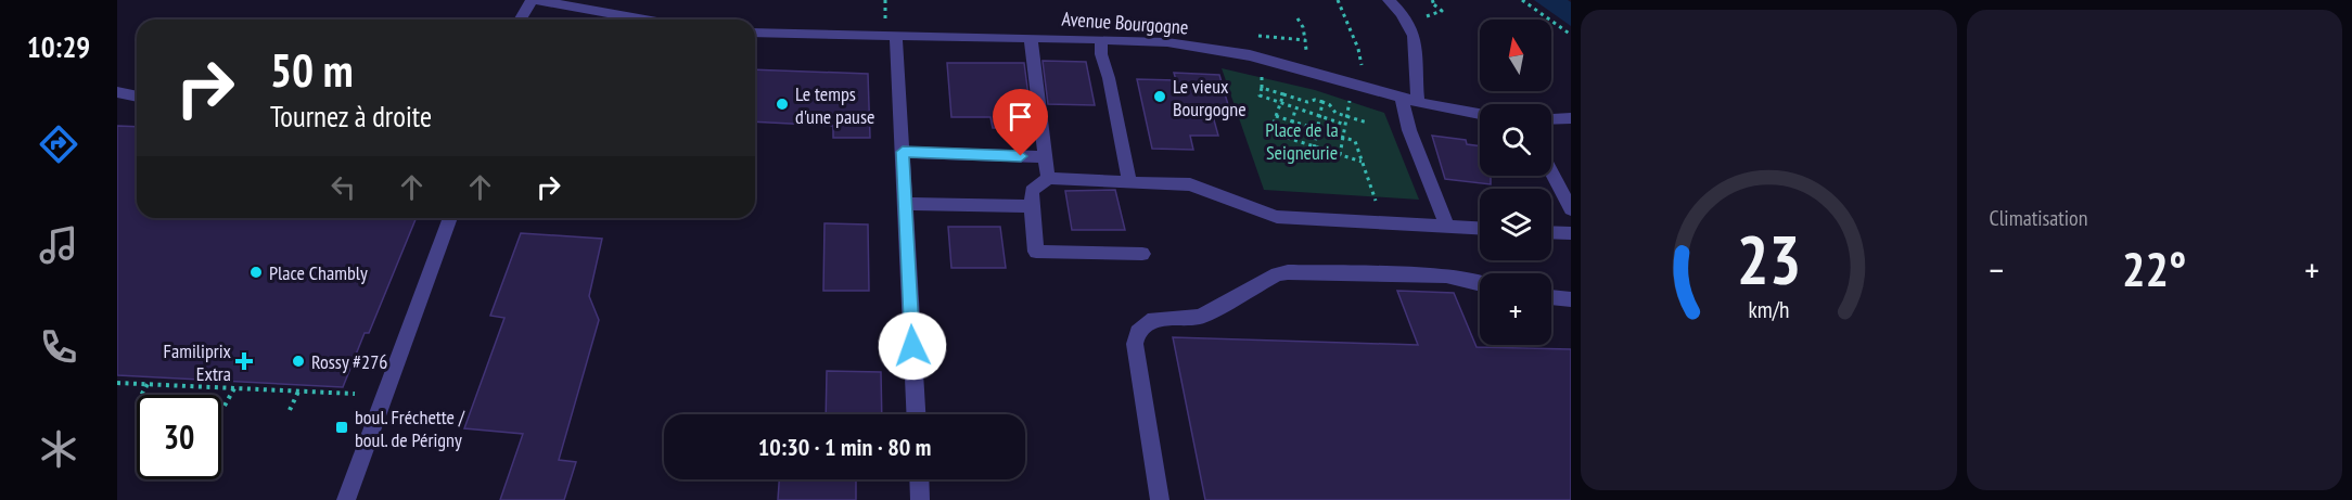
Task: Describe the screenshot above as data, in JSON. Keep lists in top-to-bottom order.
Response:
{
  "streets": {
    "street": ["Avenue Bourgogne"]
  },
  "parks": ["Place de la Seigneurie"],
  "places": {
    "other": [
      "Le vieux Bourgogne",
      "Le temps d'une pause",
      "Place Chambly",
      "Rossy #276"
    ],
    "health": ["Familiprix Extra"],
    "transit": ["boul. Fréchette / boul. de Périgny"]
  },
  "north": "top",
  "page": {
    "tabs": "10:29",
    "tile": "Climatisation",
    "map_buttons": "+",
    "turn": ["50 m", "Tournez à droite"],
    "heat": ["−", "22°", "+"],
    "limit": "30",
    "trip": "10:30 · 1 min · 80 m",
    "gauge": ["23", "km/h"]
  }
}
